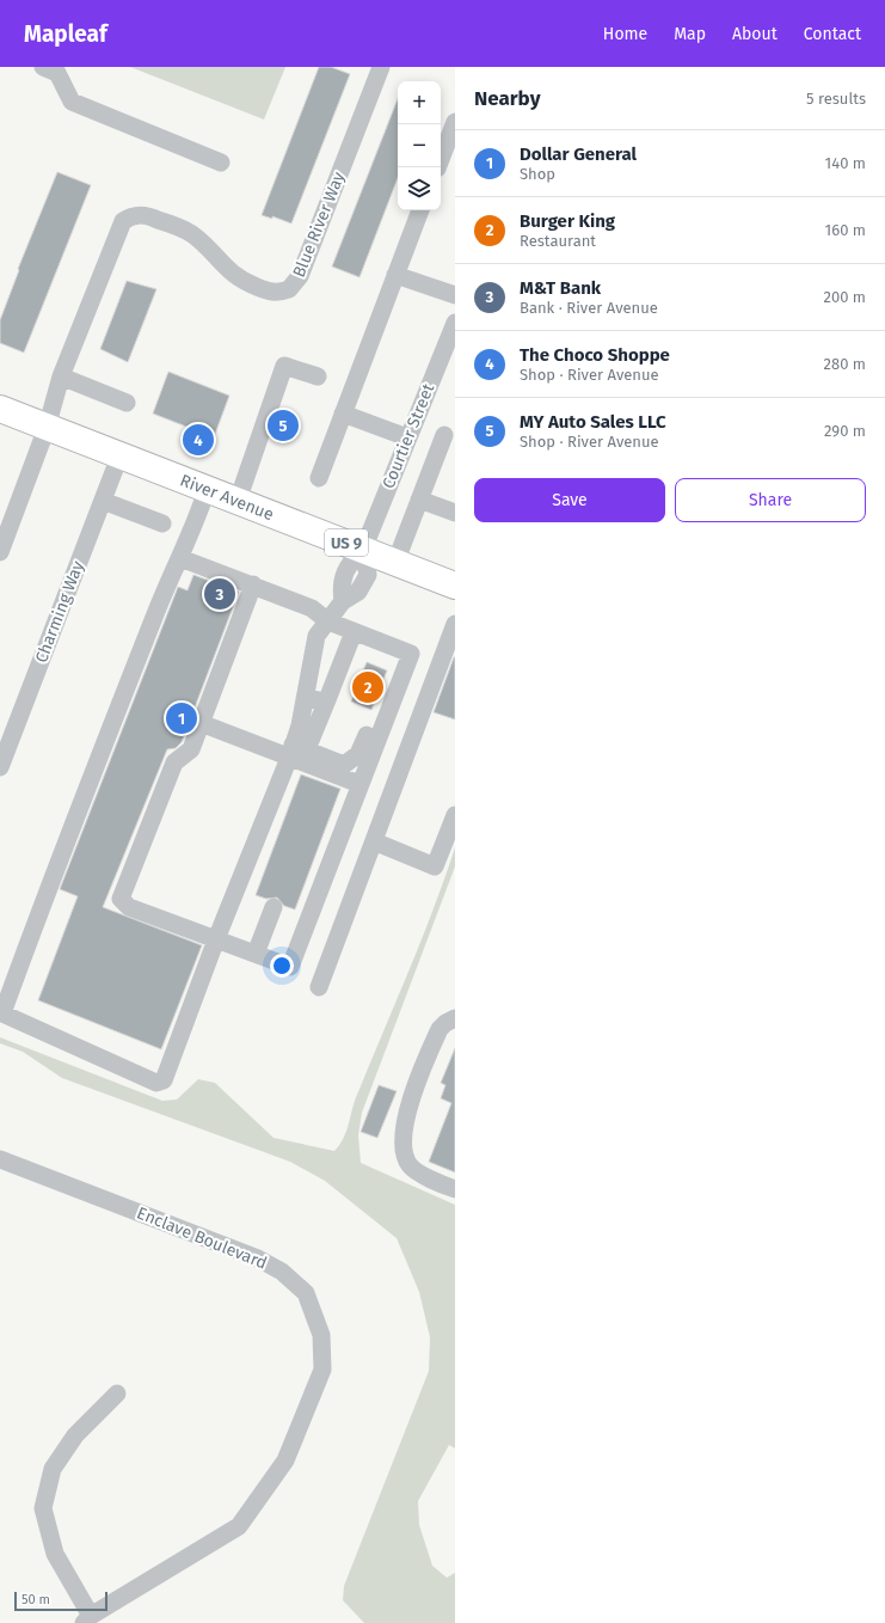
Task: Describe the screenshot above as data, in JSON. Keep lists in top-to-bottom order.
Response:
{
  "streets": {
    "highway": ["River Avenue", "US 9"],
    "street": [
      "Blue River Way",
      "Courtier Street",
      "Charming Way",
      "Enclave Boulevard"
    ]
  },
  "crossings": [
    ["Blue River Way", "River Avenue"],
    ["Courtier Street", "River Avenue"],
    ["River Avenue", "Charming Way"]
  ],
  "scale_bar": "50 m",
  "page": {
    "header": "Mapleaf",
    "nav": [
      "Home",
      "Map",
      "About",
      "Contact"
    ],
    "heading": ["Nearby", "5 results"],
    "map_buttons": ["+", "−"],
    "list": [
      {
        "mark": "1",
        "name": "Dollar General",
        "note": "Shop",
        "value": "140 m"
      },
      {
        "mark": "2",
        "name": "Burger King",
        "note": "Restaurant",
        "value": "160 m"
      },
      {
        "mark": "3",
        "name": "M&T Bank",
        "note": "Bank · River Avenue",
        "value": "200 m"
      },
      {
        "mark": "4",
        "name": "The Choco Shoppe",
        "note": "Shop · River Avenue",
        "value": "280 m"
      },
      {
        "mark": "5",
        "name": "MY Auto Sales LLC",
        "note": "Shop · River Avenue",
        "value": "290 m"
      }
    ],
    "pins": [
      "5",
      "4",
      "3",
      "2",
      "1"
    ],
    "buttons": ["Save", "Share"],
    "scale": "50 m"
  }
}
